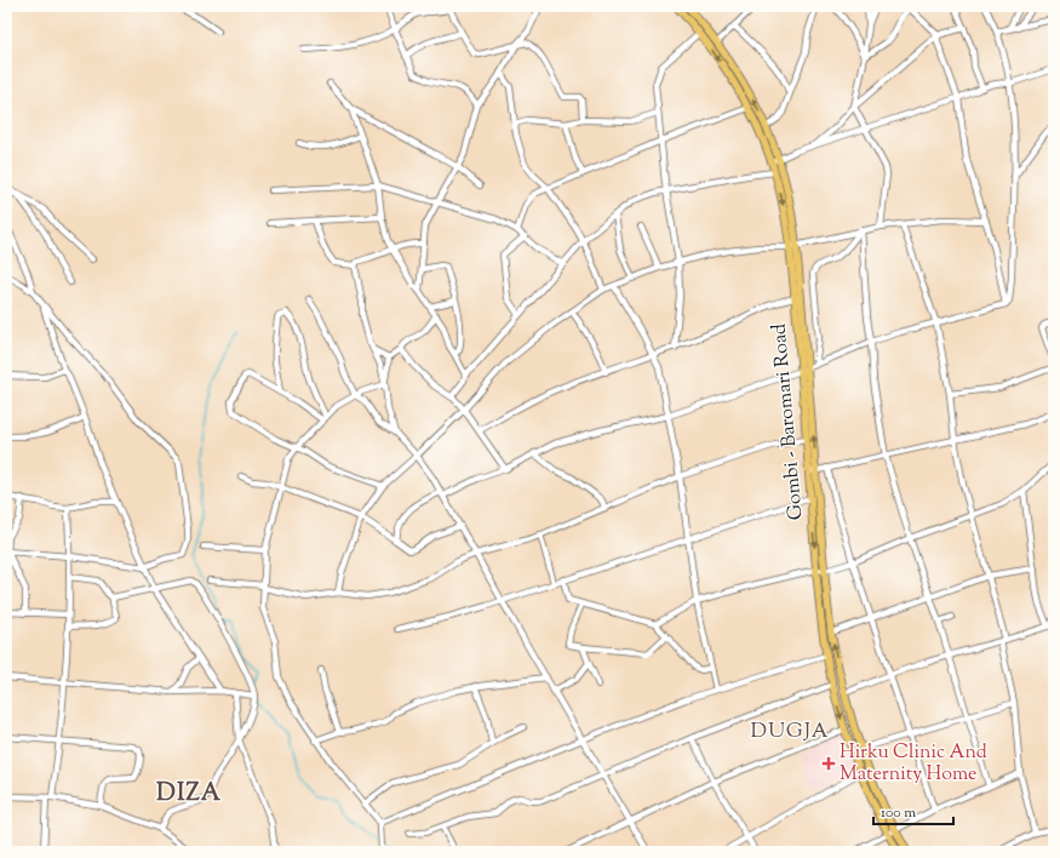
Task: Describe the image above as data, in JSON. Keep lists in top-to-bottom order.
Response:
{
  "streets": {
    "main road": ["Gombi - Baromari Road"]
  },
  "districts": ["DUGJA", "DIZA"],
  "places": {
    "health": ["Hirku Clinic And Maternity Home"]
  },
  "scale_bar": "100 m"
}
